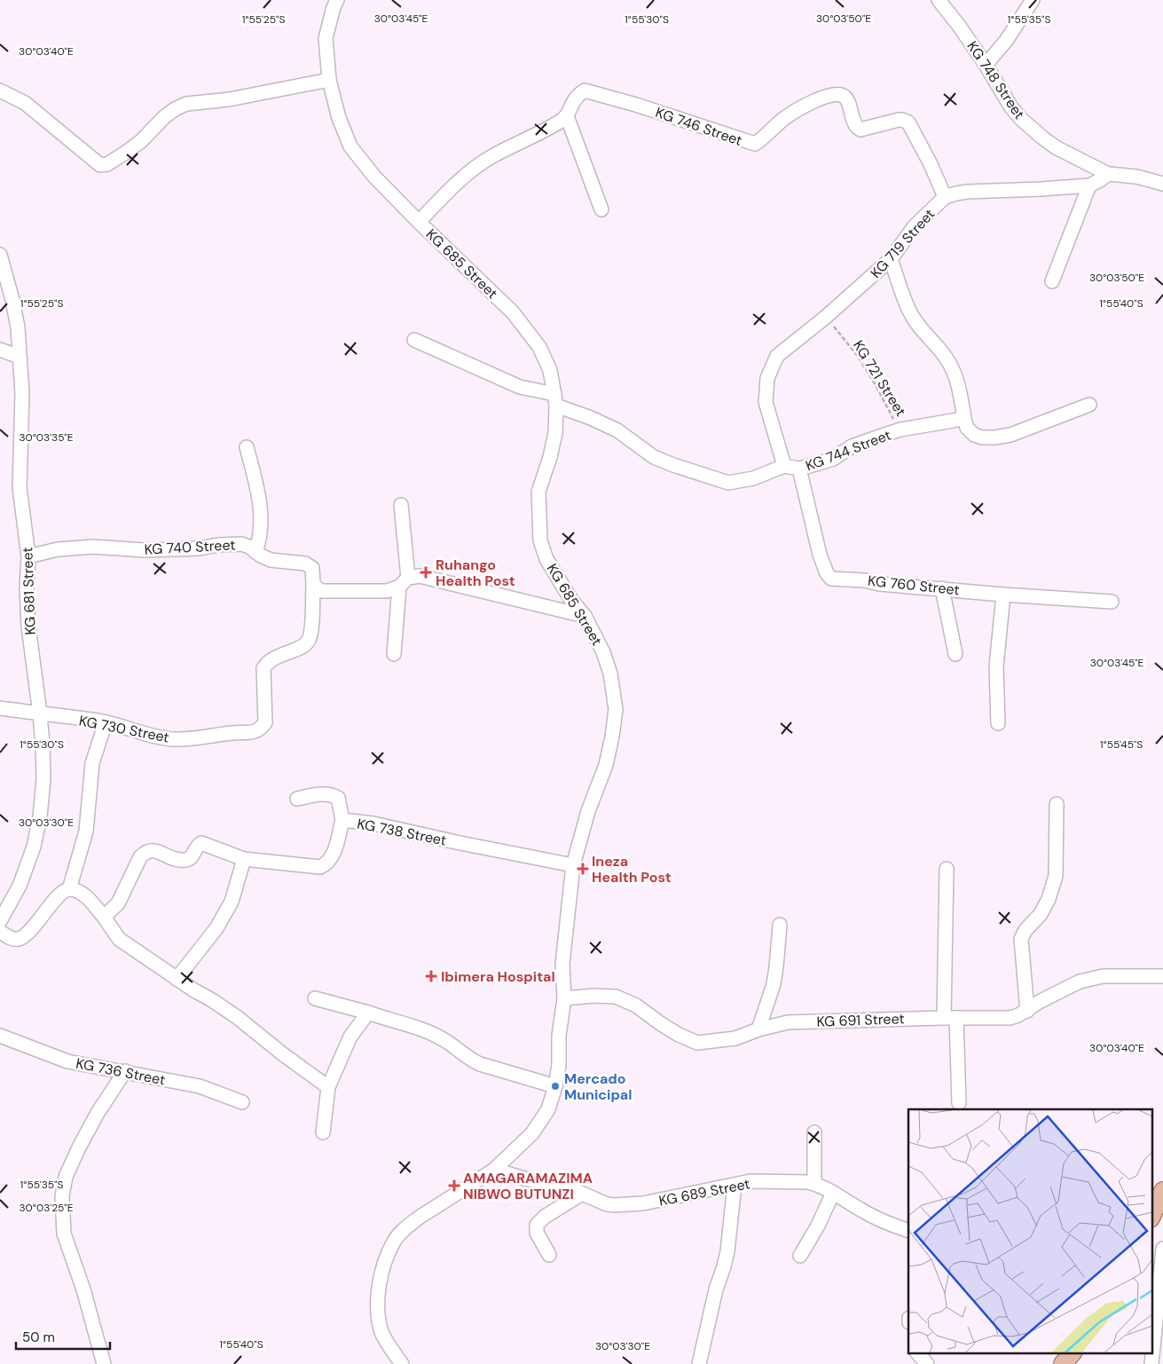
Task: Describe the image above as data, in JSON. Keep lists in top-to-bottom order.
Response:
{
  "streets": {
    "street": [
      "KG 748 Street",
      "KG 746 Street",
      "KG 719 Street",
      "KG 685 Street",
      "KG 744 Street",
      "KG 740 Street",
      "KG 760 Street",
      "KG 681 Street",
      "KG 730 Street",
      "KG 738 Street",
      "KG 691 Street",
      "KG 736 Street",
      "KG 689 Street"
    ],
    "path": ["KG 721 Street"]
  },
  "crossings": [
    ["KG 748 Street", "KG 719 Street"],
    ["KG 746 Street", "KG 719 Street"],
    ["KG 719 Street", "KG 721 Street"],
    ["KG 719 Street", "KG 744 Street"],
    ["KG 685 Street", "KG 744 Street"],
    ["KG 685 Street", "KG 738 Street"],
    ["KG 685 Street", "KG 691 Street"],
    ["KG 685 Street", "KG 689 Street"],
    ["KG 721 Street", "KG 744 Street"],
    ["KG 744 Street", "KG 760 Street"],
    ["KG 740 Street", "KG 681 Street"],
    ["KG 740 Street", "KG 730 Street"],
    ["KG 681 Street", "KG 730 Street"]
  ],
  "places": {
    "health": [
      "Ruhango Health Post",
      "Ineza Health Post",
      "Ibimera Hospital",
      "AMAGARAMAZIMA NIBWO BUTUNZI"
    ],
    "other": ["Mercado Municipal"]
  },
  "scale_bar": "50 m",
  "coordinates": [
    "30°03'45\"E",
    "30°03'50\"E",
    "1°55'25\"S",
    "1°55'30\"S",
    "1°55'35\"S",
    "30°03'40\"E",
    "1°55'40\"S",
    "30°03'35\"E",
    "1°55'45\"S",
    "30°03'30\"E",
    "30°03'25\"E"
  ]
}
